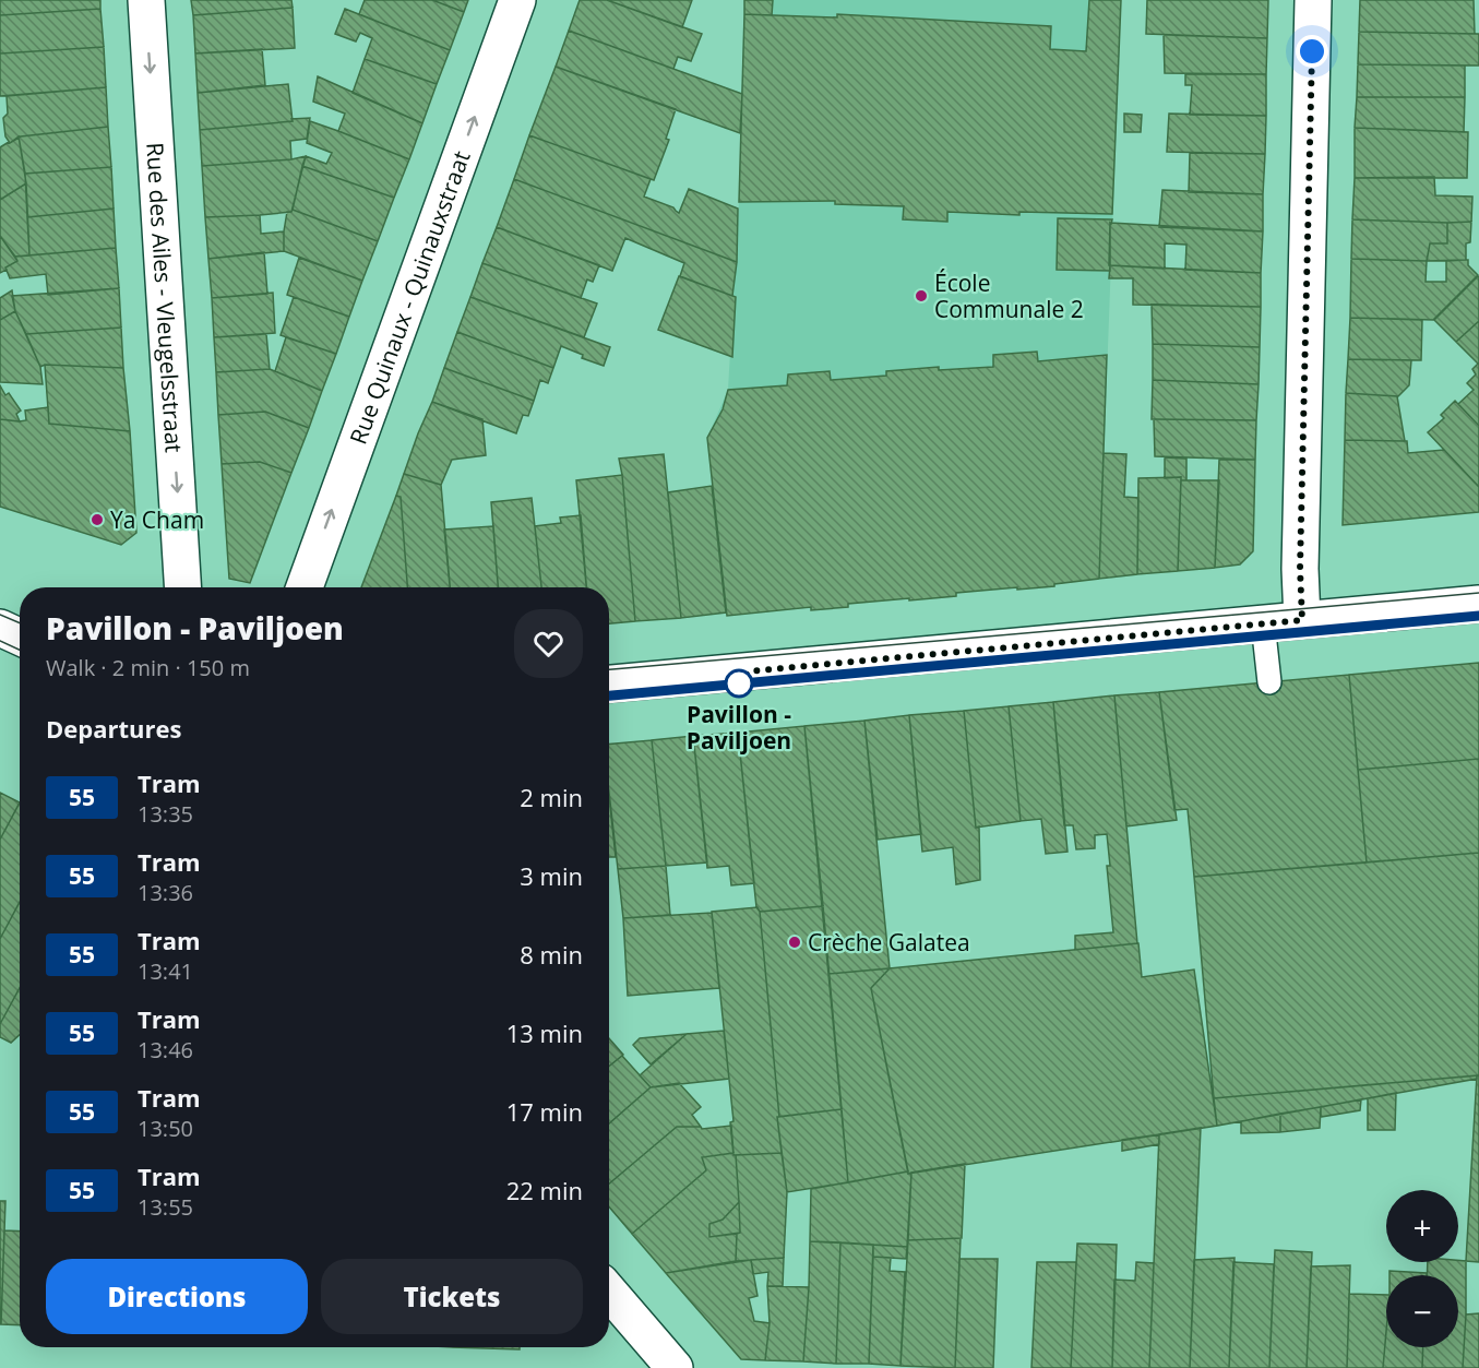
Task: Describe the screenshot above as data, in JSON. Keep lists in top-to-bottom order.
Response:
{
  "streets": {
    "street": ["Rue des Ailes - Vleugelsstraat", "Rue Quinaux - Quinauxstraat"]
  },
  "one_way": ["Rue des Ailes - Vleugelsstraat", "Rue Quinaux - Quinauxstraat"],
  "places": [
    "École Communale 2",
    "Ya Cham",
    "Pavillon - Paviljoen",
    "Crèche Galatea"
  ],
  "lines": ["tram line 55"],
  "page": {
    "heading": [
      ["Pavillon - Paviljoen", "Walk · 2 min · 150 m"],
      "Departures"
    ],
    "list": [
      {
        "mark": "55",
        "name": "Tram",
        "note": "13:35",
        "value": "2 min"
      },
      {
        "mark": "55",
        "name": "Tram",
        "note": "13:36",
        "value": "3 min"
      },
      {
        "mark": "55",
        "name": "Tram",
        "note": "13:41",
        "value": "8 min"
      },
      {
        "mark": "55",
        "name": "Tram",
        "note": "13:46",
        "value": "13 min"
      },
      {
        "mark": "55",
        "name": "Tram",
        "note": "13:50",
        "value": "17 min"
      },
      {
        "mark": "55",
        "name": "Tram",
        "note": "13:55",
        "value": "22 min"
      }
    ],
    "map_buttons": ["+", "−"],
    "buttons": ["Directions", "Tickets"]
  }
}
